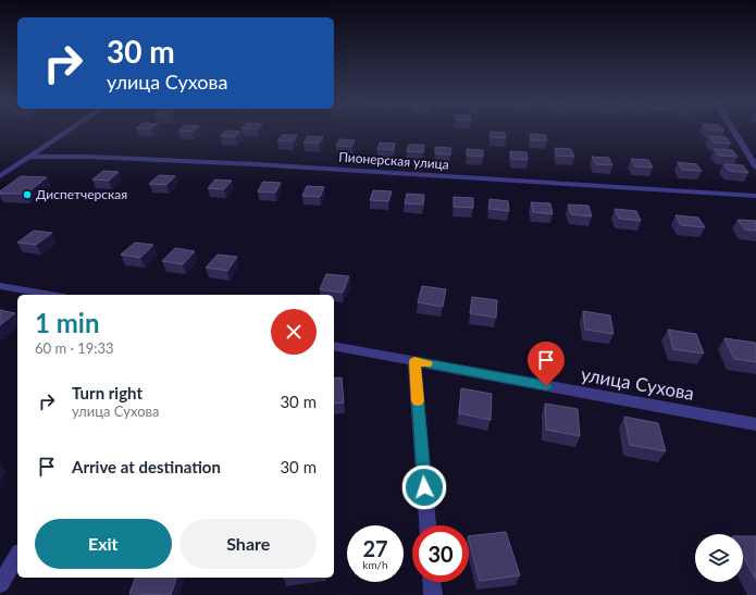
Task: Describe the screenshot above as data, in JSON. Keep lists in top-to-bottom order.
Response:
{
  "streets": {
    "street": ["Пионерская улица", "улица Сухова"]
  },
  "places": ["Диспетчерская"],
  "page": {
    "turn": ["30 m", "улица Сухова"],
    "heading": ["1 min", "60 m · 19:33"],
    "list": [
      {
        "name": "Turn right",
        "note": "улица Сухова",
        "value": "30 m"
      },
      {
        "name": "Arrive at destination",
        "value": "30 m"
      }
    ],
    "buttons": ["Exit", "Share"],
    "speed": "27 km/h",
    "limit": "30"
  }
}
